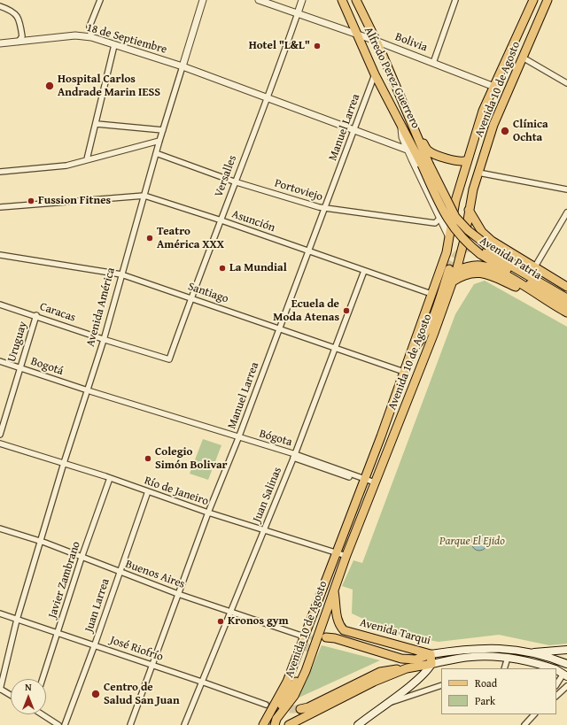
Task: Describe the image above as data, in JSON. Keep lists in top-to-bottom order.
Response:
{
  "streets": {
    "main road": [
      "Alfredo Perez Guerrero",
      "Avenida 10 de Agosto",
      "Avenida Patria",
      "Avenida Tarqui"
    ],
    "street": [
      "18 de Septiembre",
      "Bolivia",
      "Manuel Larrea",
      "Versalles",
      "Portoviejo",
      "Asunción",
      "Santiago",
      "Avenida América",
      "Caracas",
      "Uruguay",
      "Bogotá",
      "Bógota",
      "Río de Janeiro",
      "Juan Salinas",
      "Buenos Aires",
      "Javier Zambrano",
      "Juan Larrea",
      "José Riofrío"
    ]
  },
  "crossings": [
    ["18 de Septiembre", "Versalles"],
    ["18 de Septiembre", "Avenida América"],
    ["Bolivia", "Alfredo Perez Guerrero"],
    ["Bolivia", "Avenida 10 de Agosto"],
    ["Bolivia", "Versalles"],
    ["Alfredo Perez Guerrero", "Manuel Larrea"],
    ["Alfredo Perez Guerrero", "Avenida Patria"],
    ["Avenida 10 de Agosto", "Asunción"],
    ["Avenida 10 de Agosto", "Santiago"],
    ["Avenida 10 de Agosto", "Bógota"],
    ["Avenida 10 de Agosto", "Río de Janeiro"],
    ["Avenida 10 de Agosto", "Buenos Aires"],
    ["Avenida 10 de Agosto", "Avenida Tarqui"],
    ["Manuel Larrea", "Portoviejo"],
    ["Manuel Larrea", "Asunción"],
    ["Manuel Larrea", "Santiago"],
    ["Manuel Larrea", "Bógota"],
    ["Manuel Larrea", "Río de Janeiro"],
    ["Manuel Larrea", "Buenos Aires"],
    ["Manuel Larrea", "José Riofrío"],
    ["Versalles", "Portoviejo"],
    ["Versalles", "Asunción"],
    ["Versalles", "Santiago"],
    ["Versalles", "Caracas"],
    ["Portoviejo", "Avenida América"],
    ["Asunción", "Avenida América"],
    ["Asunción", "Juan Salinas"],
    ["Santiago", "Avenida América"],
    ["Santiago", "Juan Salinas"],
    ["Avenida América", "Caracas"],
    ["Avenida América", "Bogotá"],
    ["Avenida América", "Bógota"],
    ["Avenida América", "Río de Janeiro"],
    ["Avenida América", "Buenos Aires"],
    ["Avenida América", "José Riofrío"],
    ["Caracas", "Uruguay"],
    ["Uruguay", "Bogotá"],
    ["Bogotá", "Bógota"],
    ["Bógota", "Juan Salinas"],
    ["Río de Janeiro", "Juan Salinas"],
    ["Río de Janeiro", "Javier Zambrano"],
    ["Río de Janeiro", "Juan Larrea"],
    ["Juan Salinas", "Buenos Aires"],
    ["Juan Salinas", "José Riofrío"],
    ["Buenos Aires", "Javier Zambrano"],
    ["Buenos Aires", "Juan Larrea"],
    ["Javier Zambrano", "José Riofrío"],
    ["Juan Larrea", "José Riofrío"]
  ],
  "parks": ["Parque El Ejido"],
  "places": [
    "Hotel \"L&L\"",
    "Hospital Carlos Andrade Marin IESS",
    "Clínica Ochta",
    "Fussion Fitnes",
    "Teatro América XXX",
    "La Mundial",
    "Ecuela de Moda Atenas",
    "Colegio Simón Bolivar",
    "Kronos gym",
    "Centro de Salud San Juan"
  ],
  "legend": ["Road", "Park"],
  "north": "top"
}
